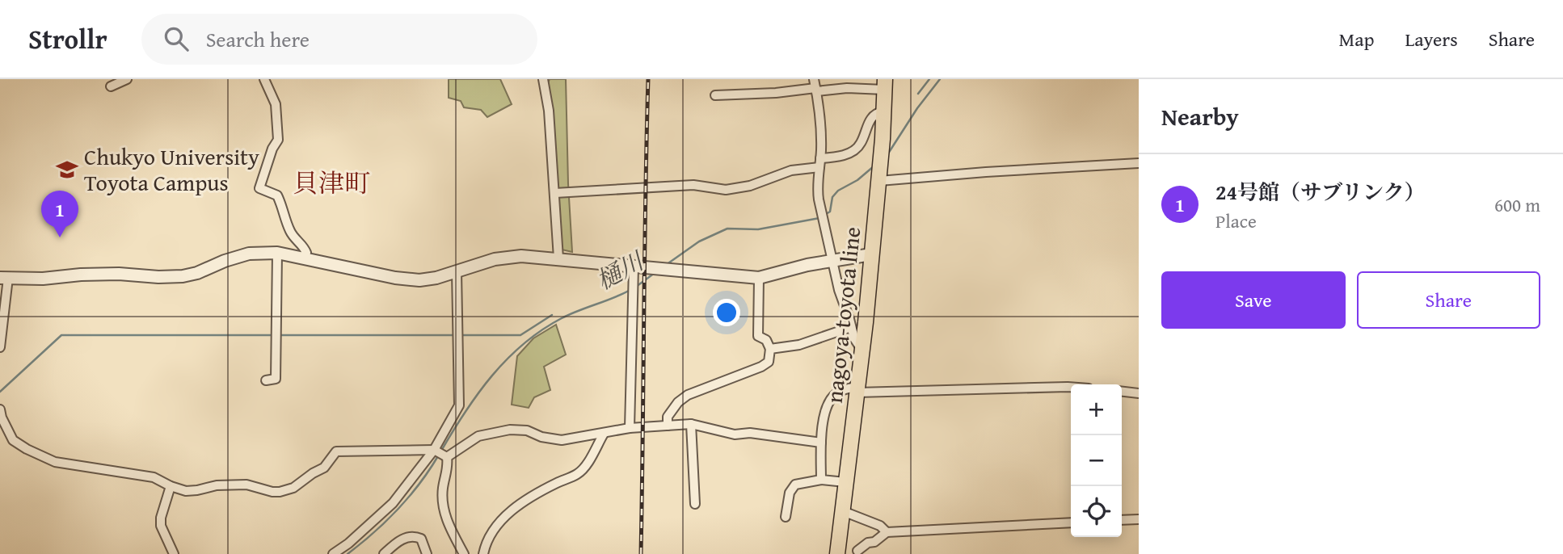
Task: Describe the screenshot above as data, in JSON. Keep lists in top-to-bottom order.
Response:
{
  "streets": {
    "main road": ["nagoya-toyota line"]
  },
  "districts": ["貝津町"],
  "water": ["樋川"],
  "places": {
    "school or university": ["Chukyo University Toyota Campus"]
  },
  "page": {
    "header": "Strollr",
    "search": "Search here",
    "nav": ["Map", "Layers", "Share"],
    "heading": "Nearby",
    "list": [
      {
        "mark": "1",
        "name": "24号館（サブリンク）",
        "note": "Place",
        "value": "600 m"
      }
    ],
    "pins": "1",
    "buttons": ["Save", "Share"],
    "map_buttons": ["+", "−"]
  }
}
